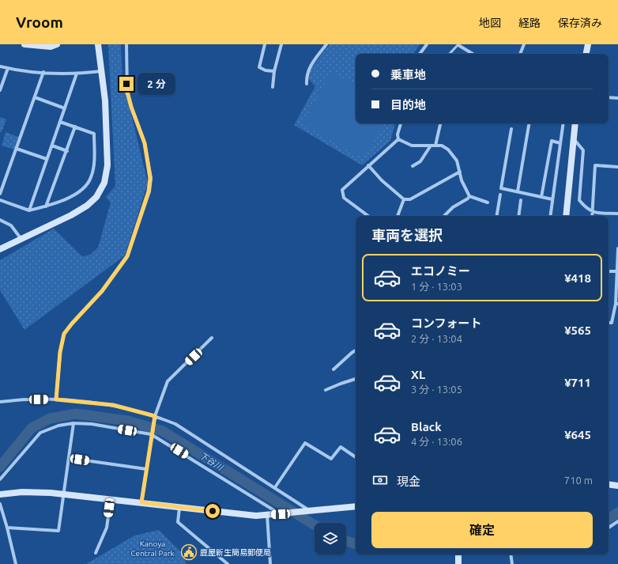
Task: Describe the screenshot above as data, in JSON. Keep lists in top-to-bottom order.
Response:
{
  "water": ["下谷川"],
  "parks": ["Kanoya Central Park"],
  "places": {
    "public building": ["鹿屋新生簡易郵便局"]
  },
  "page": {
    "header": "Vroom",
    "nav": ["地図", "経路", "保存済み"],
    "banner": ["乗車地", "目的地"],
    "bubble": "2 分",
    "heading": "車両を選択",
    "list": [
      {
        "name": "エコノミー",
        "note": "1 分 · 13:03",
        "value": "¥418"
      },
      {
        "name": "コンフォート",
        "note": "2 分 · 13:04",
        "value": "¥565"
      },
      {
        "name": "XL",
        "note": "3 分 · 13:05",
        "value": "¥711"
      },
      {
        "name": "Black",
        "note": "4 分 · 13:06",
        "value": "¥645"
      }
    ],
    "pay": ["現金", "710 m"],
    "buttons": "確定"
  }
}
